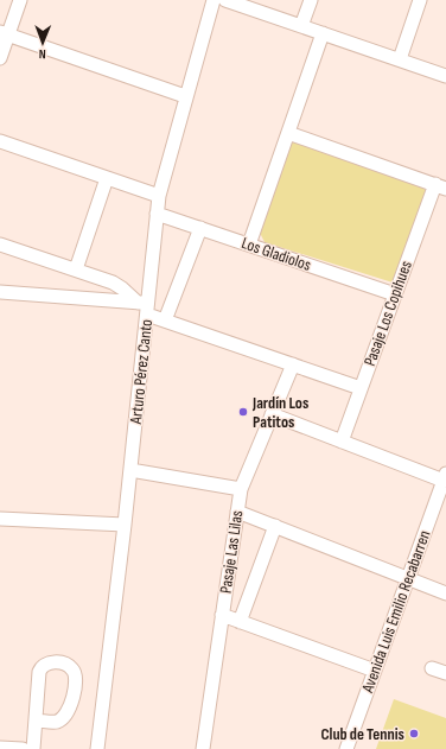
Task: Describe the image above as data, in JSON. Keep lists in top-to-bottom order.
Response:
{
  "streets": {
    "street": [
      "Los Gladiolos",
      "Pasaje Los Copihues",
      "Arturo Pérez Canto",
      "Pasaje Las Lilas",
      "Avenida Luis Emilio Recabarren"
    ]
  },
  "crossings": [
    ["Los Gladiolos", "Pasaje Los Copihues"],
    ["Los Gladiolos", "Arturo Pérez Canto"]
  ],
  "places": ["Jardín Los Patitos", "Club de Tennis"],
  "north": "bottom"
}
